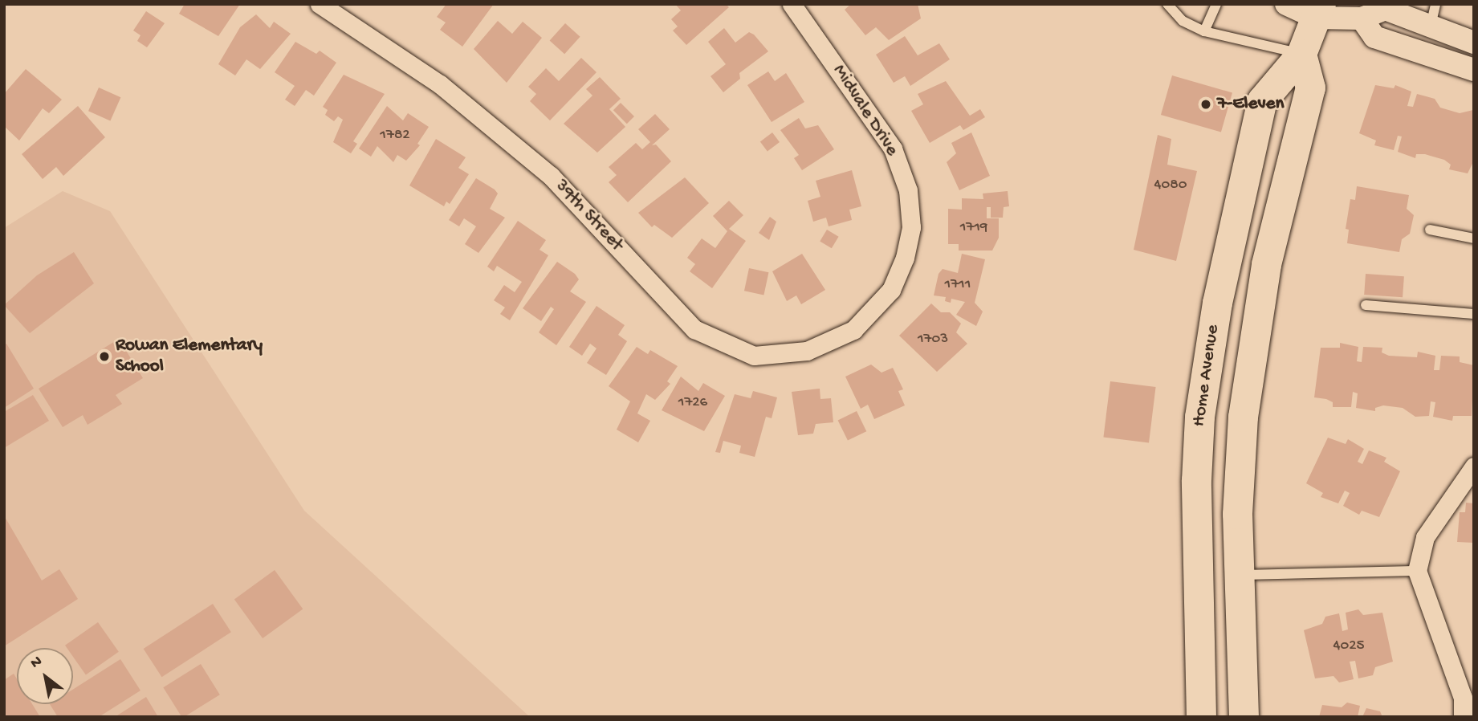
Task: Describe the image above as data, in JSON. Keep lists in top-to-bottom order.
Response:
{
  "streets": {
    "main road": ["Home Avenue"],
    "street": ["Midvale Drive", "39th Street"]
  },
  "crossings": [
    ["Midvale Drive", "39th Street"]
  ],
  "places": ["7-Eleven", "Rowan Elementary School"],
  "house_numbers": [
    "1782",
    "4080",
    "1719",
    "1711",
    "1703",
    "1726",
    "4025"
  ],
  "north": "top left"
}
